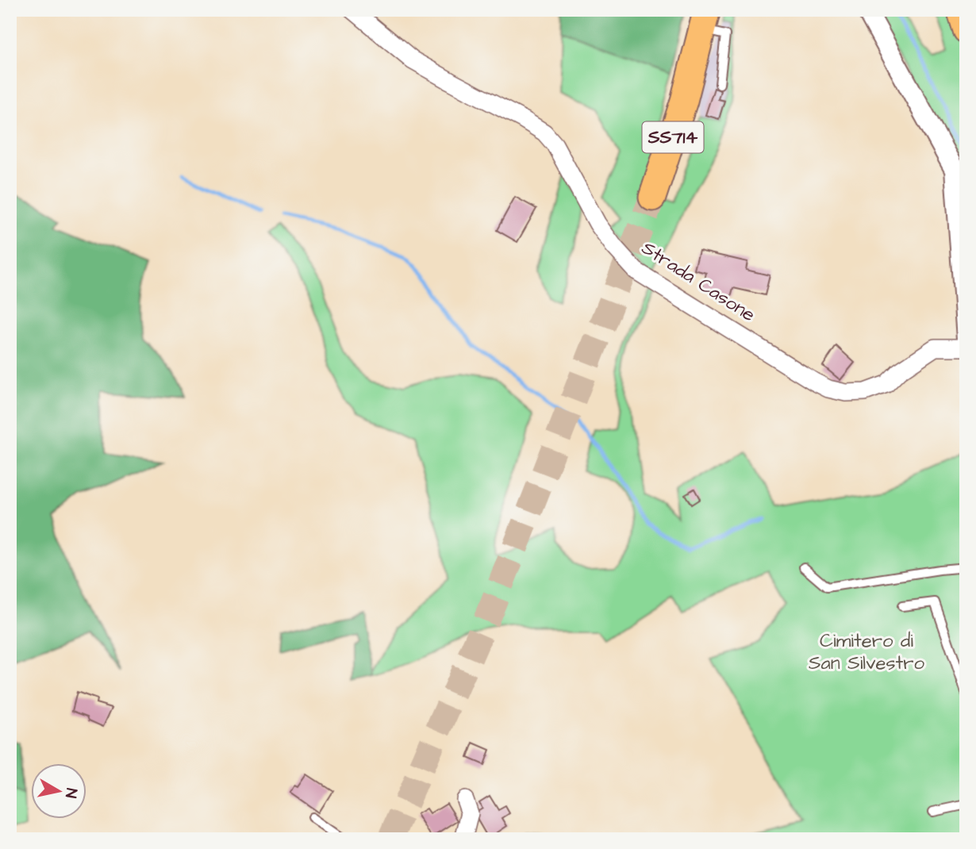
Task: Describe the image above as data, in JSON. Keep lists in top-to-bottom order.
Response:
{
  "streets": {
    "highway": ["SS714"],
    "street": ["Strada Casone"]
  },
  "parks": ["Cimitero di San Silvestro"],
  "north": "right"
}
